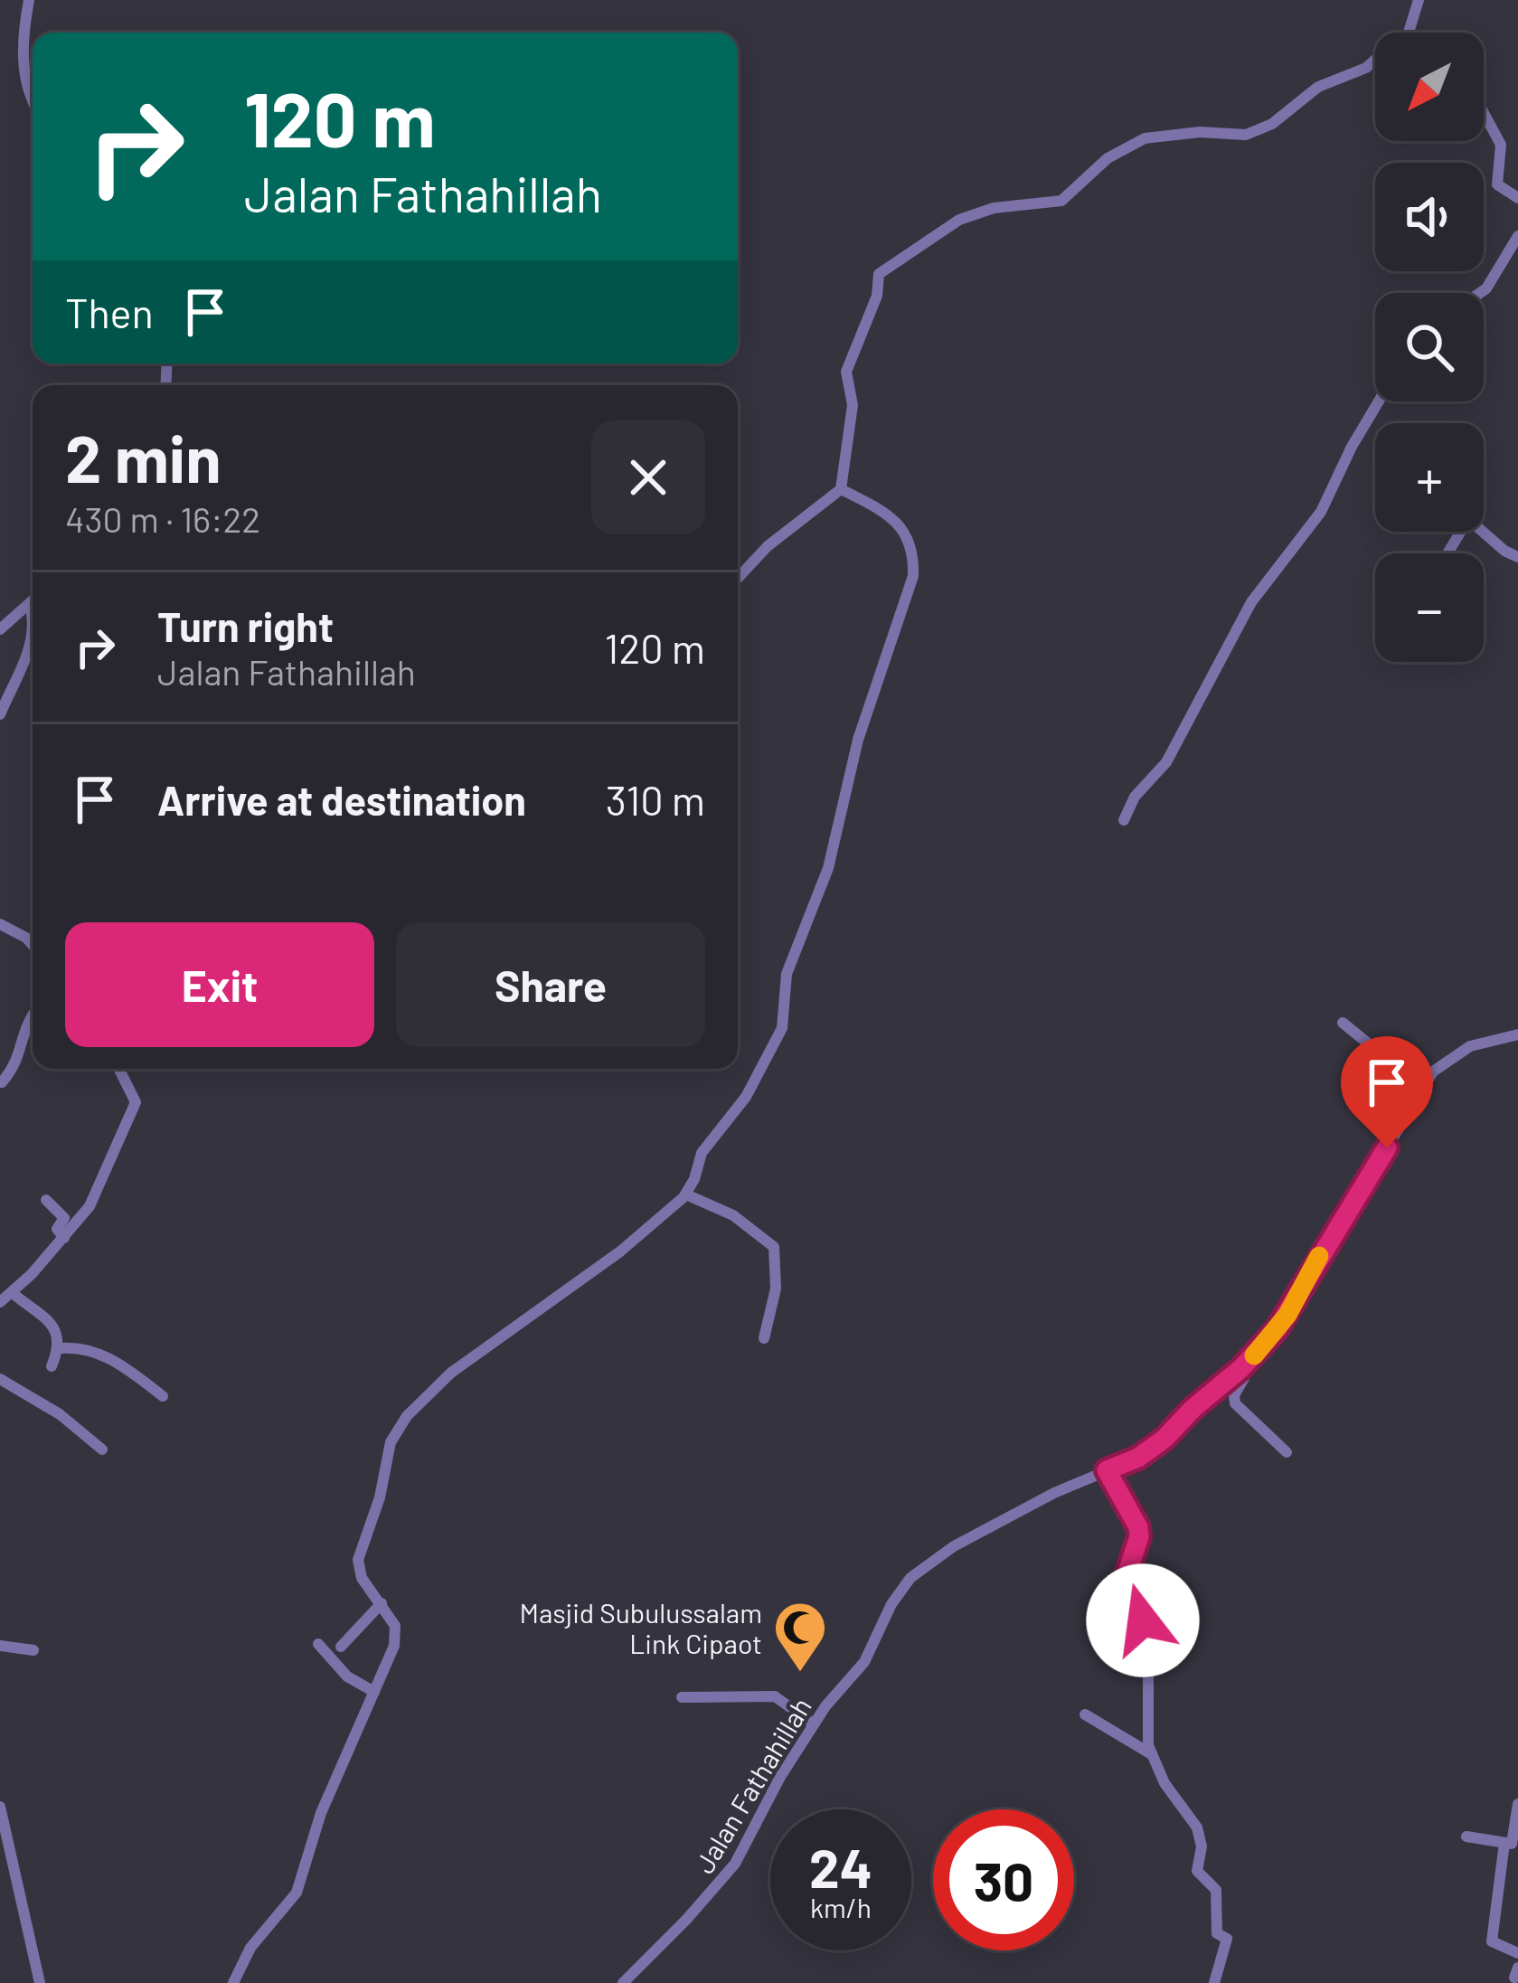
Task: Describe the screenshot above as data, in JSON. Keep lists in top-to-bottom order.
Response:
{
  "streets": {
    "street": ["Jalan Fathahillah"]
  },
  "places": {
    "mosque": ["Masjid Subulussalam Link Cipaot"]
  },
  "north": "bottom left",
  "page": {
    "map_buttons": ["+", "−"],
    "turn": ["120 m", "Jalan Fathahillah"],
    "then": "Then",
    "heading": ["2 min", "430 m · 16:22"],
    "list": [
      {
        "name": "Turn right",
        "note": "Jalan Fathahillah",
        "value": "120 m"
      },
      {
        "name": "Arrive at destination",
        "value": "310 m"
      }
    ],
    "buttons": ["Exit", "Share"],
    "speed": "24 km/h",
    "limit": "30"
  }
}
